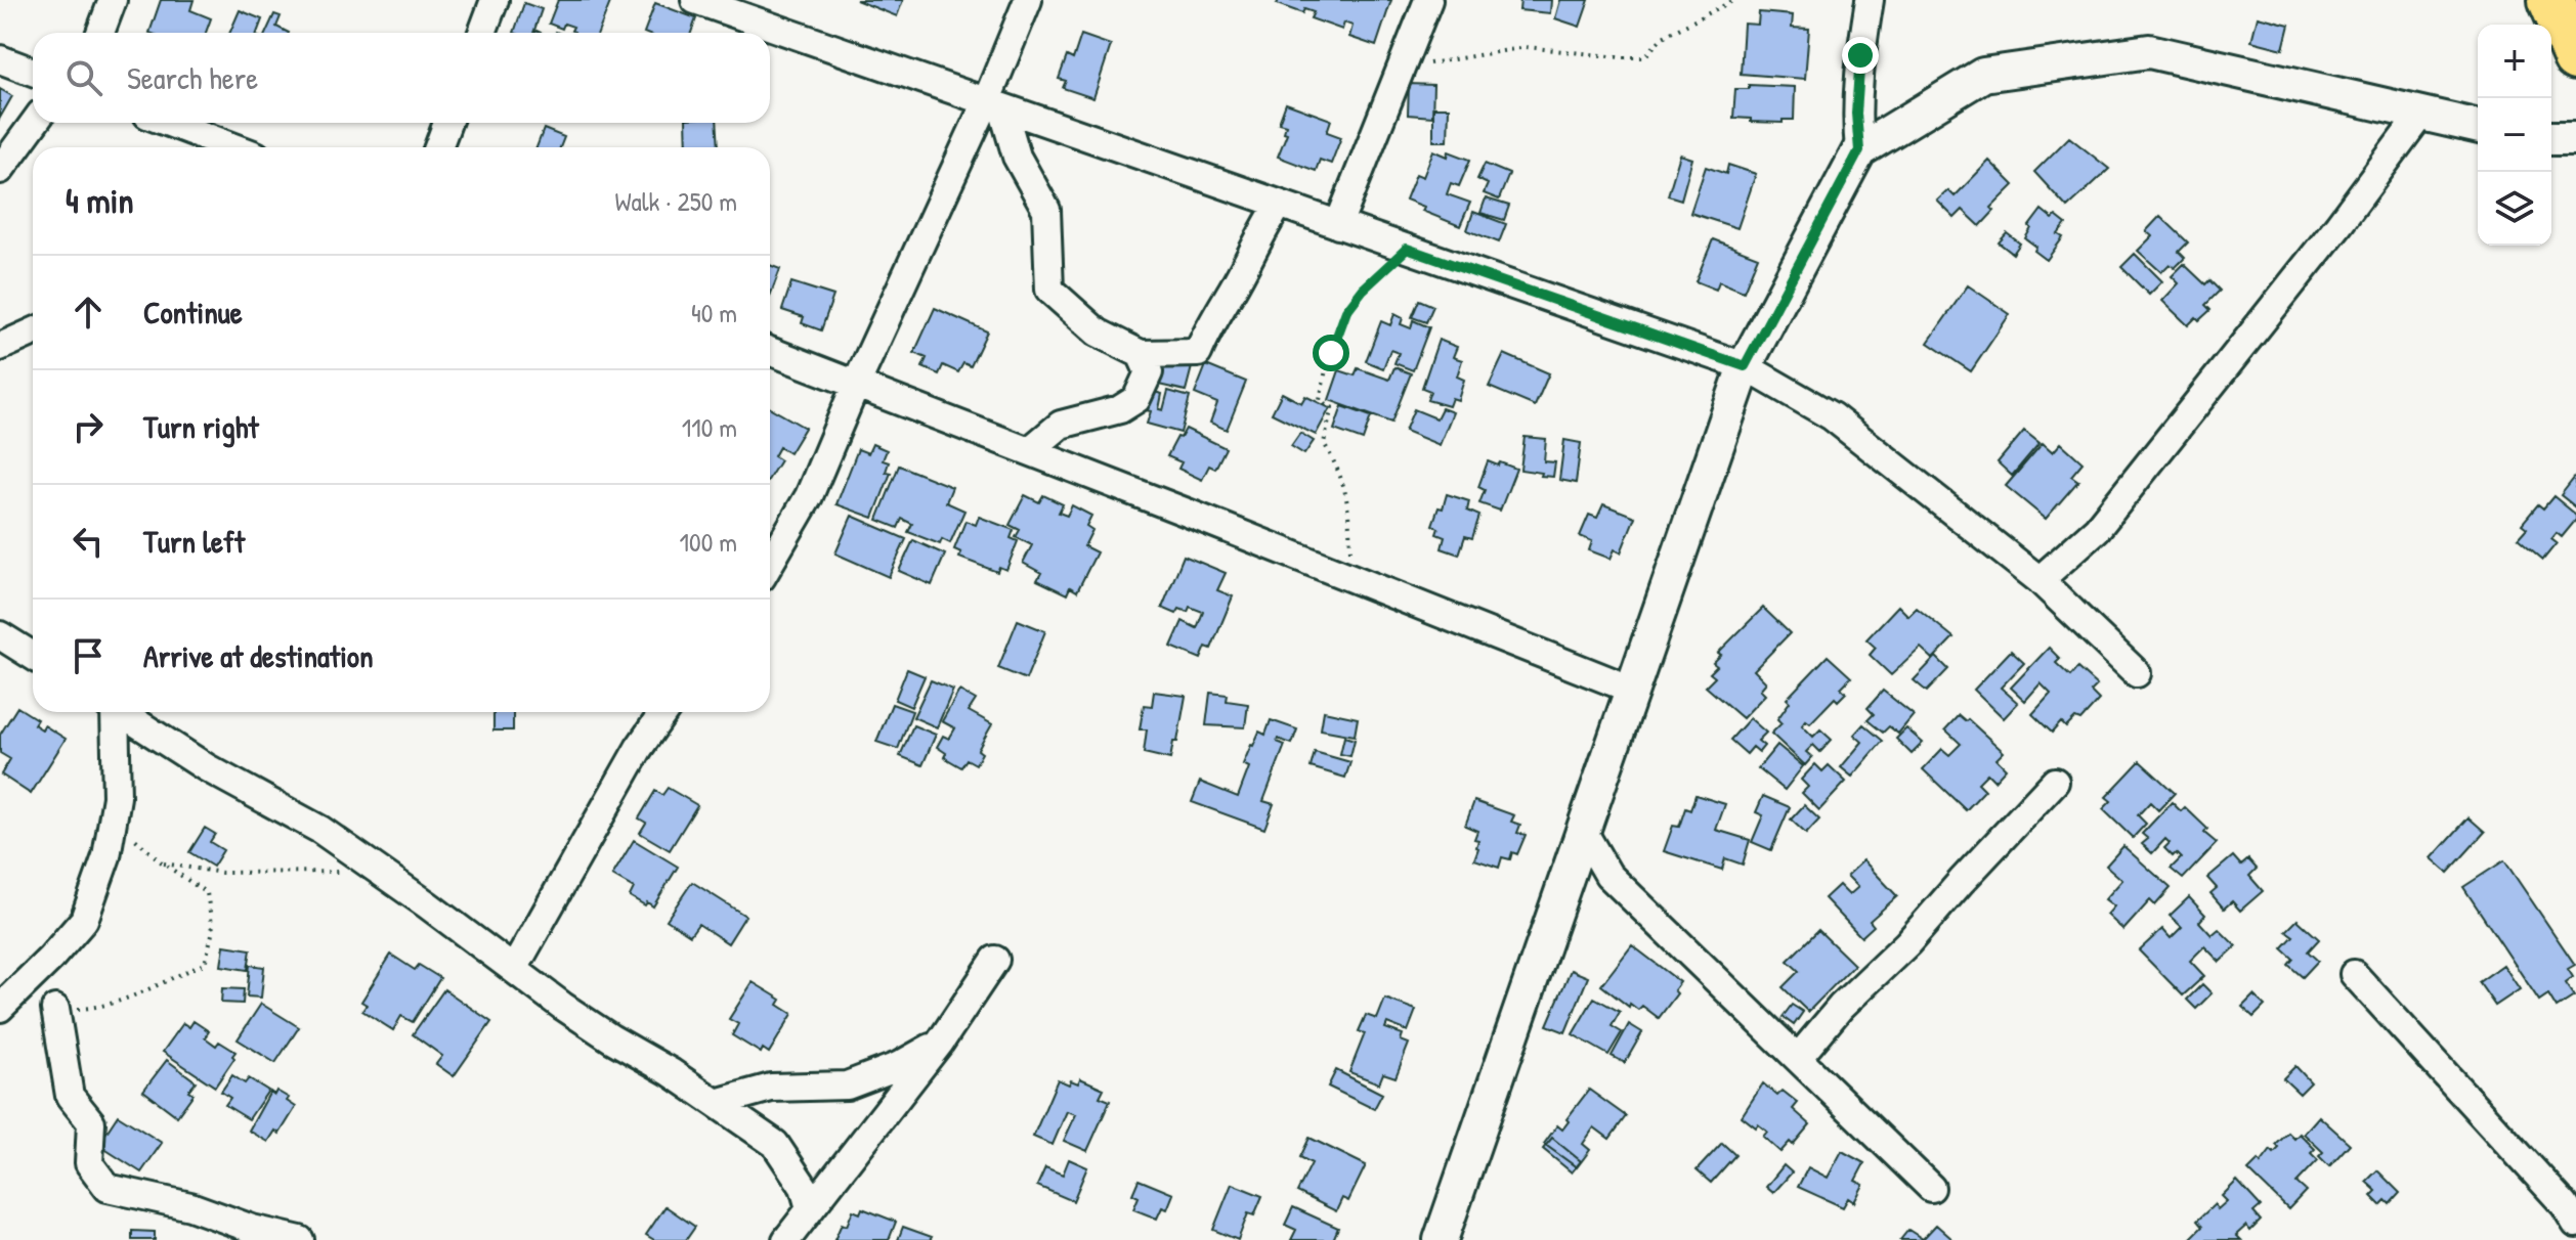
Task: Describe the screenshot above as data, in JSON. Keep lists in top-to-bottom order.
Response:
{
  "page": {
    "map_buttons": ["+", "−"],
    "search": "Search here",
    "heading": ["4 min", "Walk · 250 m"],
    "list": [
      ["Continue", "40 m"],
      ["Turn right", "110 m"],
      ["Turn left", "100 m"],
      "Arrive at destination"
    ]
  }
}
